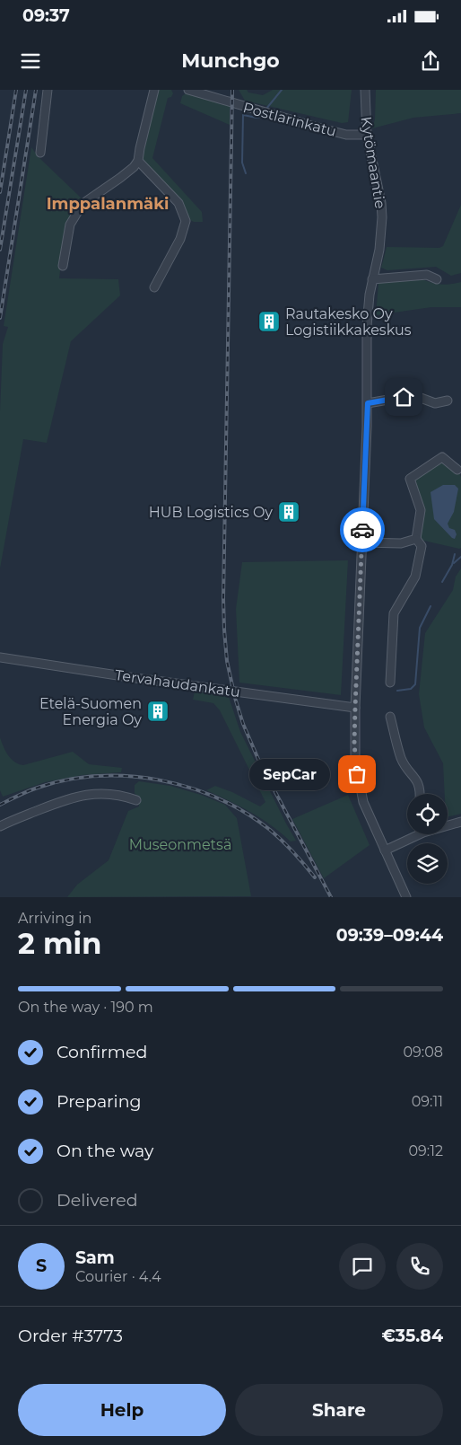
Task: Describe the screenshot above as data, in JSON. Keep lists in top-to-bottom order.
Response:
{
  "streets": {
    "street": ["Postlarinkatu", "Kytömaantie", "Tervahaudankatu"]
  },
  "crossings": [
    ["Postlarinkatu", "Kytömaantie"],
    ["Kytömaantie", "Tervahaudankatu"]
  ],
  "districts": ["Imppalanmäki"],
  "parks": ["Museonmetsä"],
  "places": {
    "building": ["Rautakesko Oy Logistiikkakeskus", "HUB Logistics Oy", "Etelä-Suomen Energia Oy"],
    "other": ["SepCar"]
  },
  "page": {
    "status": "09:37",
    "header": "Munchgo",
    "bubble": "SepCar",
    "heading": ["2 min", "Arriving in", "09:39–09:44"],
    "panel": [
      "Sam",
      "Courier · 4.4",
      "Order #3773",
      "€35.84"
    ],
    "bar": "On the way · 190 m",
    "list": [
      ["Confirmed", "09:08"],
      ["Preparing", "09:11"],
      ["On the way", "09:12"],
      "Delivered"
    ],
    "round": "S",
    "buttons": ["Help", "Share"]
  }
}
